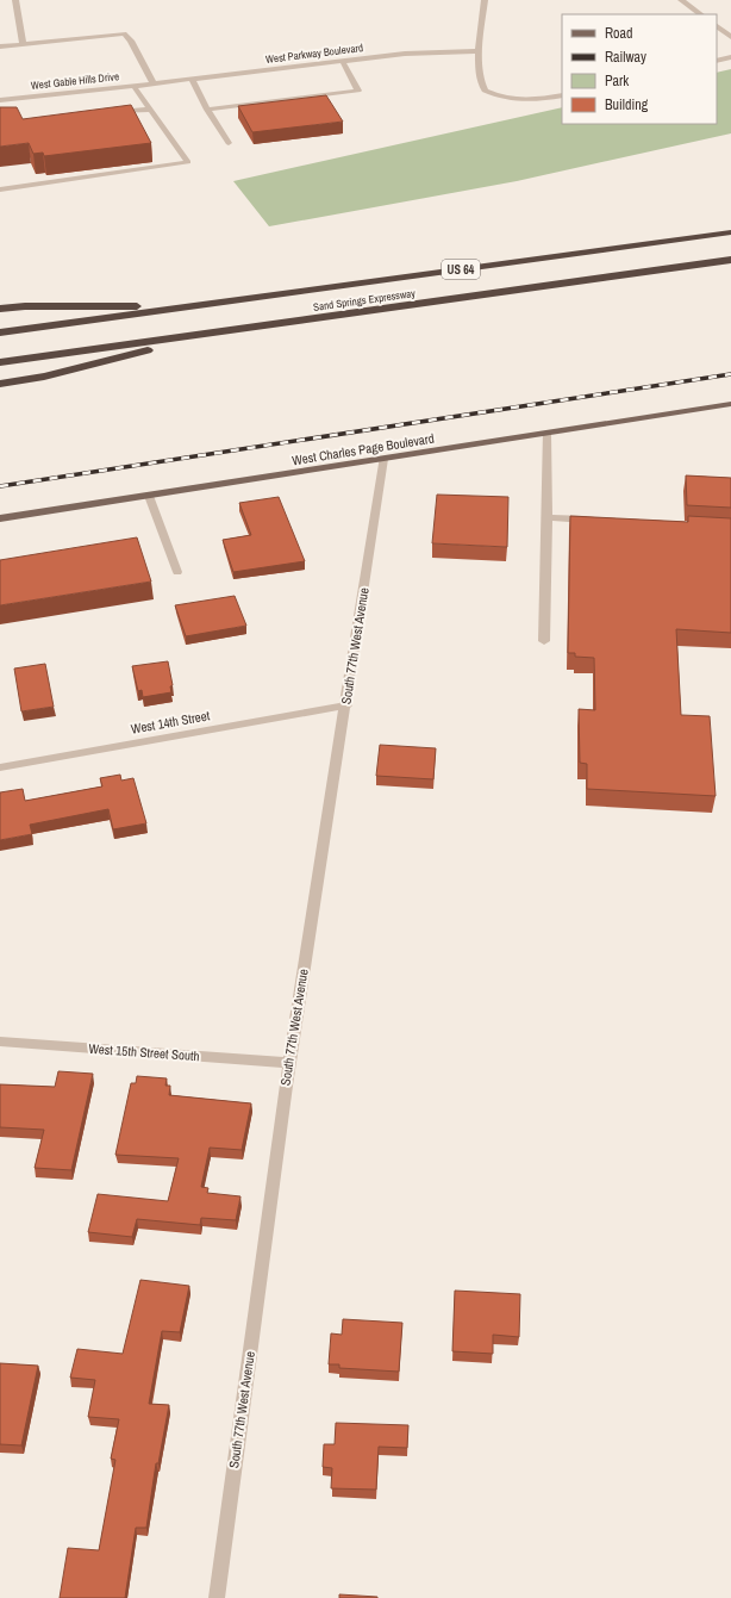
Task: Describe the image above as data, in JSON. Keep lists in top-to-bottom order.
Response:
{
  "streets": {
    "highway": ["US 64", "Sand Springs Expressway"],
    "main road": ["West Charles Page Boulevard"],
    "street": [
      "West Parkway Boulevard",
      "West Gable Hills Drive",
      "South 77th West Avenue",
      "West 14th Street",
      "West 15th Street South"
    ]
  },
  "crossings": [
    ["West Parkway Boulevard", "West Gable Hills Drive"],
    ["West Charles Page Boulevard", "South 77th West Avenue"],
    ["South 77th West Avenue", "West 14th Street"],
    ["South 77th West Avenue", "West 15th Street South"]
  ],
  "legend": [
    "Road",
    "Railway",
    "Park",
    "Building"
  ]
}
